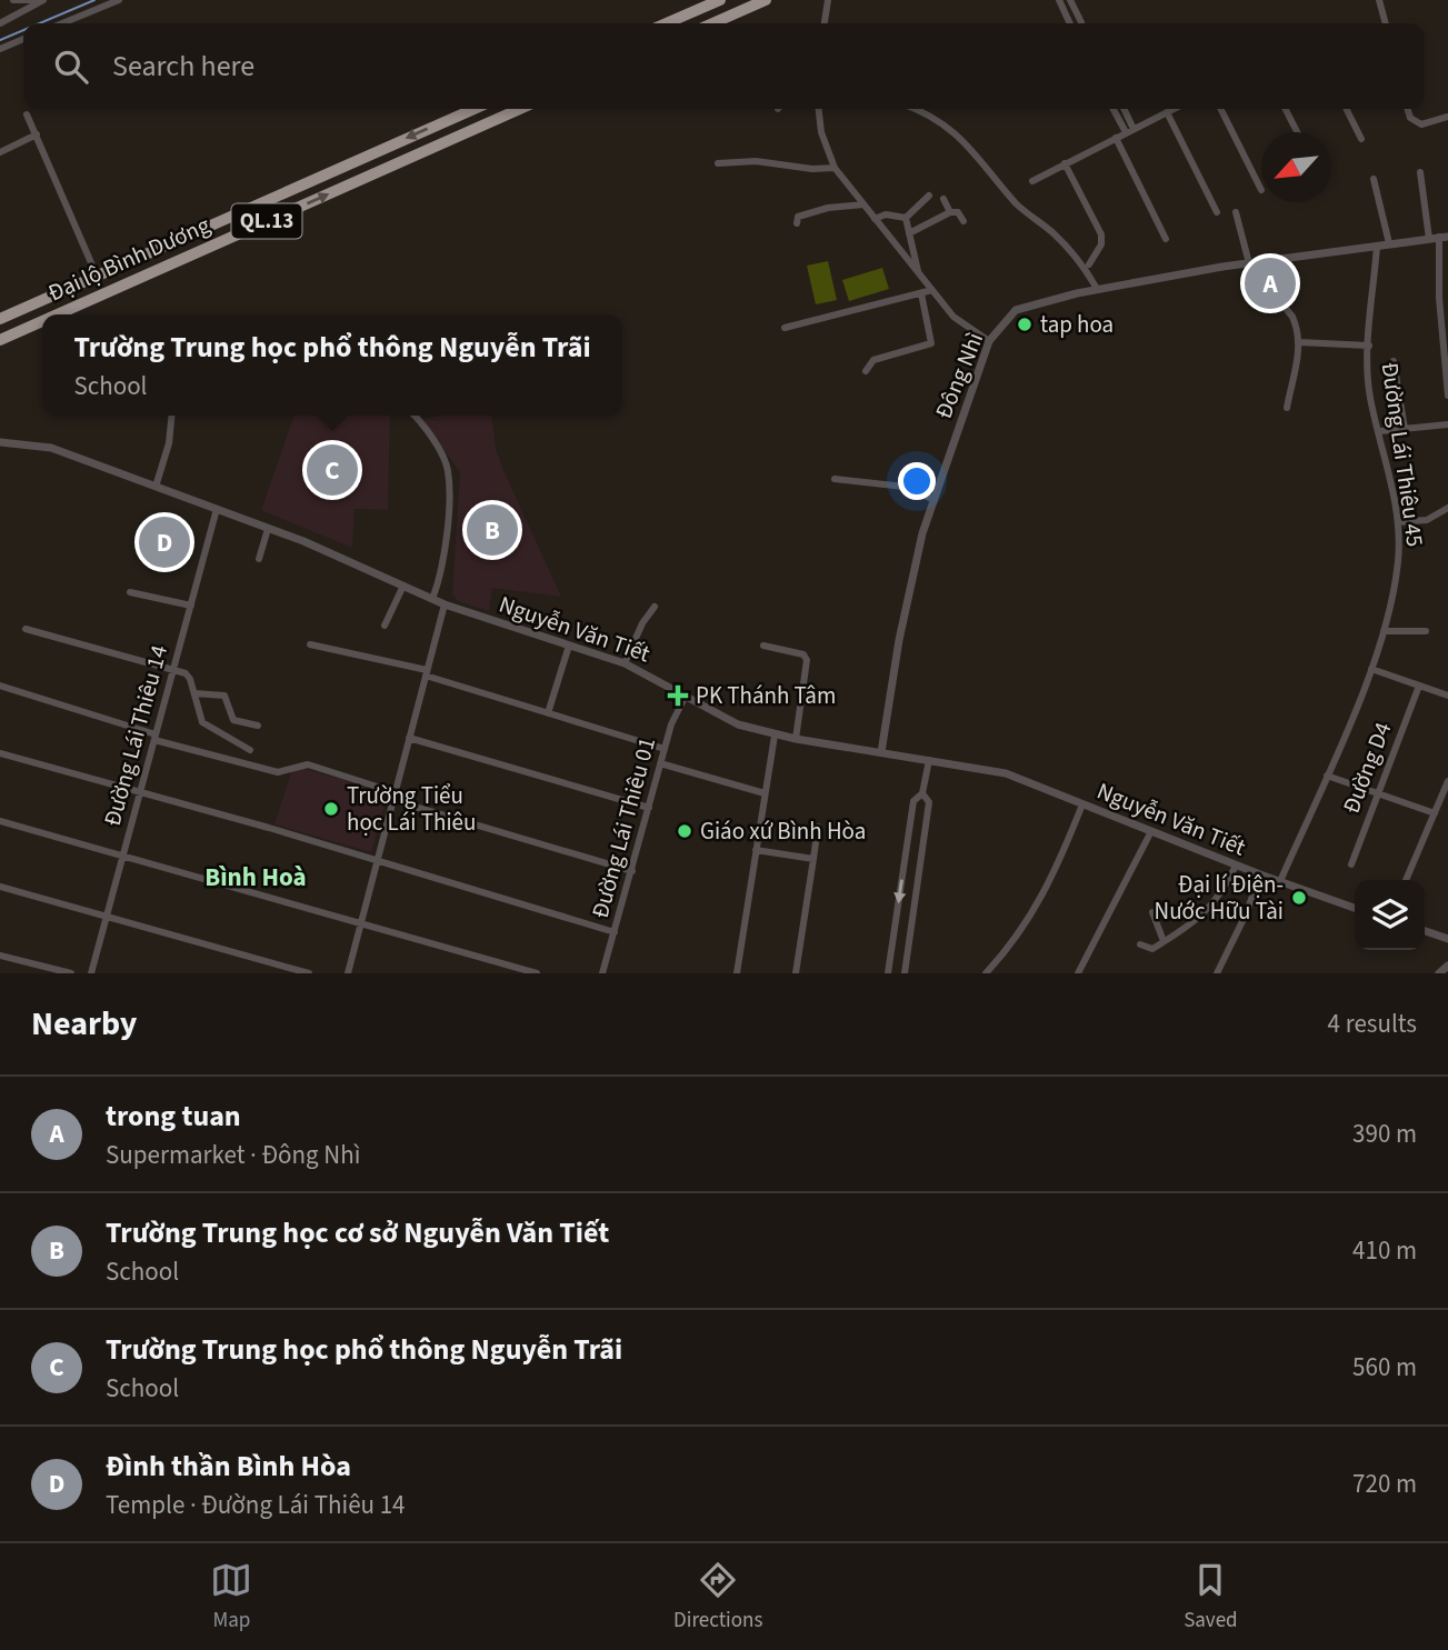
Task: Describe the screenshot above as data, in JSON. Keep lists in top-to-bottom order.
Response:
{
  "streets": {
    "highway": ["QL.13", "Đại lộ Bình Dương"],
    "street": [
      "Đông Nhì",
      "Đường Lái Thiêu 45",
      "Nguyễn Văn Tiết",
      "Đường Lái Thiêu 14",
      "Đường D4",
      "Đường Lái Thiêu 01"
    ]
  },
  "crossings": [
    ["Đông Nhì", "Đường Lái Thiêu 45"],
    ["Đông Nhì", "Nguyễn Văn Tiết"],
    ["Đường Lái Thiêu 45", "Nguyễn Văn Tiết"],
    ["Nguyễn Văn Tiết", "Đường Lái Thiêu 14"],
    ["Nguyễn Văn Tiết", "Đường Lái Thiêu 01"]
  ],
  "districts": ["Bình Hoà"],
  "places": {
    "other": [
      "tap hoa",
      "Trường Tiểu học Lái Thiêu",
      "Giáo xứ Bình Hòa",
      "Đại lí Điện- Nước Hữu Tài"
    ],
    "health": ["PK Thánh Tâm"]
  },
  "north": "bottom left",
  "page": {
    "search": "Search here",
    "pins": [
      "A",
      "C",
      "B",
      "D"
    ],
    "popup": ["Trường Trung học phổ thông Nguyễn Trãi", "School"],
    "heading": ["Nearby", "4 results"],
    "list": [
      {
        "mark": "A",
        "name": "trong tuan",
        "note": "Supermarket · Đông Nhì",
        "value": "390 m"
      },
      {
        "mark": "B",
        "name": "Trường Trung học cơ sở Nguyễn Văn Tiết",
        "note": "School",
        "value": "410 m"
      },
      {
        "mark": "C",
        "name": "Trường Trung học phổ thông Nguyễn Trãi",
        "note": "School",
        "value": "560 m"
      },
      {
        "mark": "D",
        "name": "Đình thần Bình Hòa",
        "note": "Temple · Đường Lái Thiêu 14",
        "value": "720 m"
      }
    ],
    "nav": ["Map", "Directions", "Saved"]
  }
}
